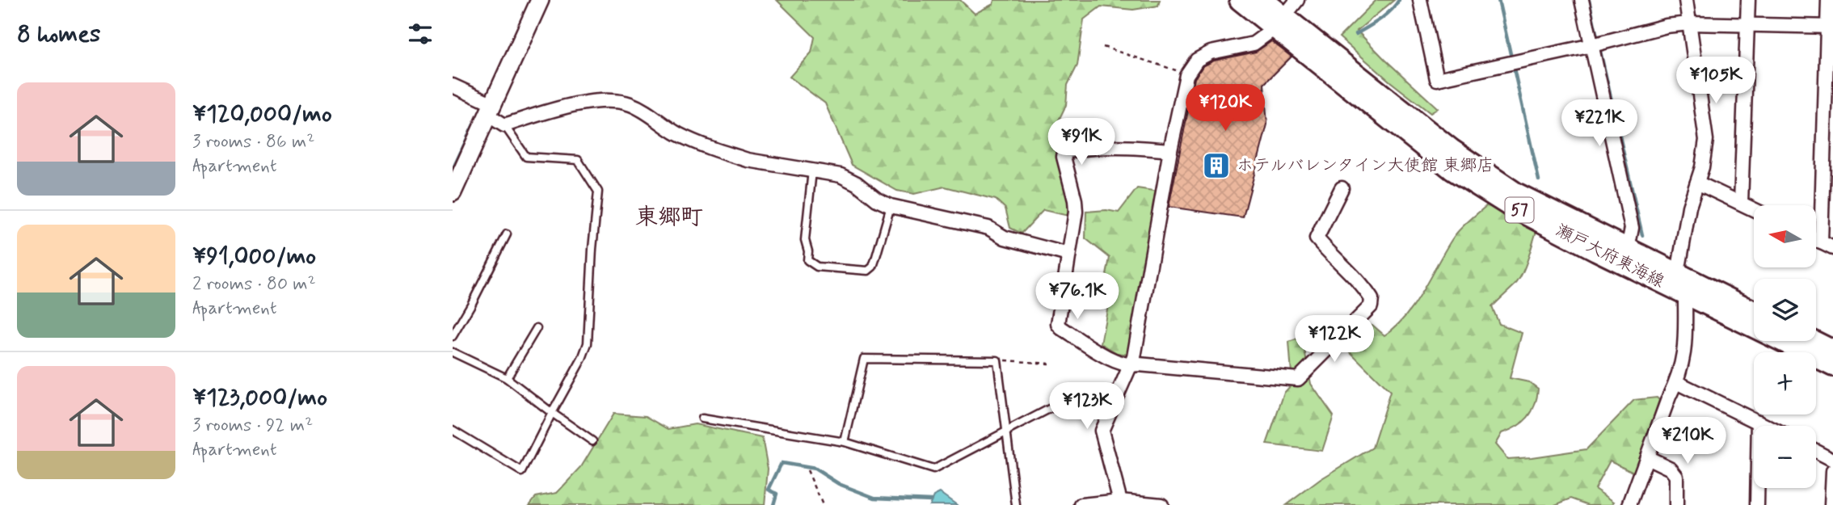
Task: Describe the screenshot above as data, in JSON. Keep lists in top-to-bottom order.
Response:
{
  "streets": {
    "main road": ["57", "瀬戸大府東海線"]
  },
  "districts": ["東郷町"],
  "places": {
    "building": ["ホテルバレンタイン大使館 東郷店"]
  },
  "north": "left",
  "page": {
    "heading": "8 homes",
    "price": [
      "¥105K",
      "¥120K",
      "¥221K",
      "¥91K",
      "¥76.1K",
      "¥122K",
      "¥123K",
      "¥210K"
    ],
    "list": [
      {
        "name": "¥120,000/mo",
        "note": "3 rooms · 86 m² · Apartment"
      },
      {
        "name": "¥91,000/mo",
        "note": "2 rooms · 80 m² · Apartment"
      },
      {
        "name": "¥123,000/mo",
        "note": "3 rooms · 92 m² · Apartment"
      }
    ],
    "map_buttons": ["+", "−"]
  }
}
